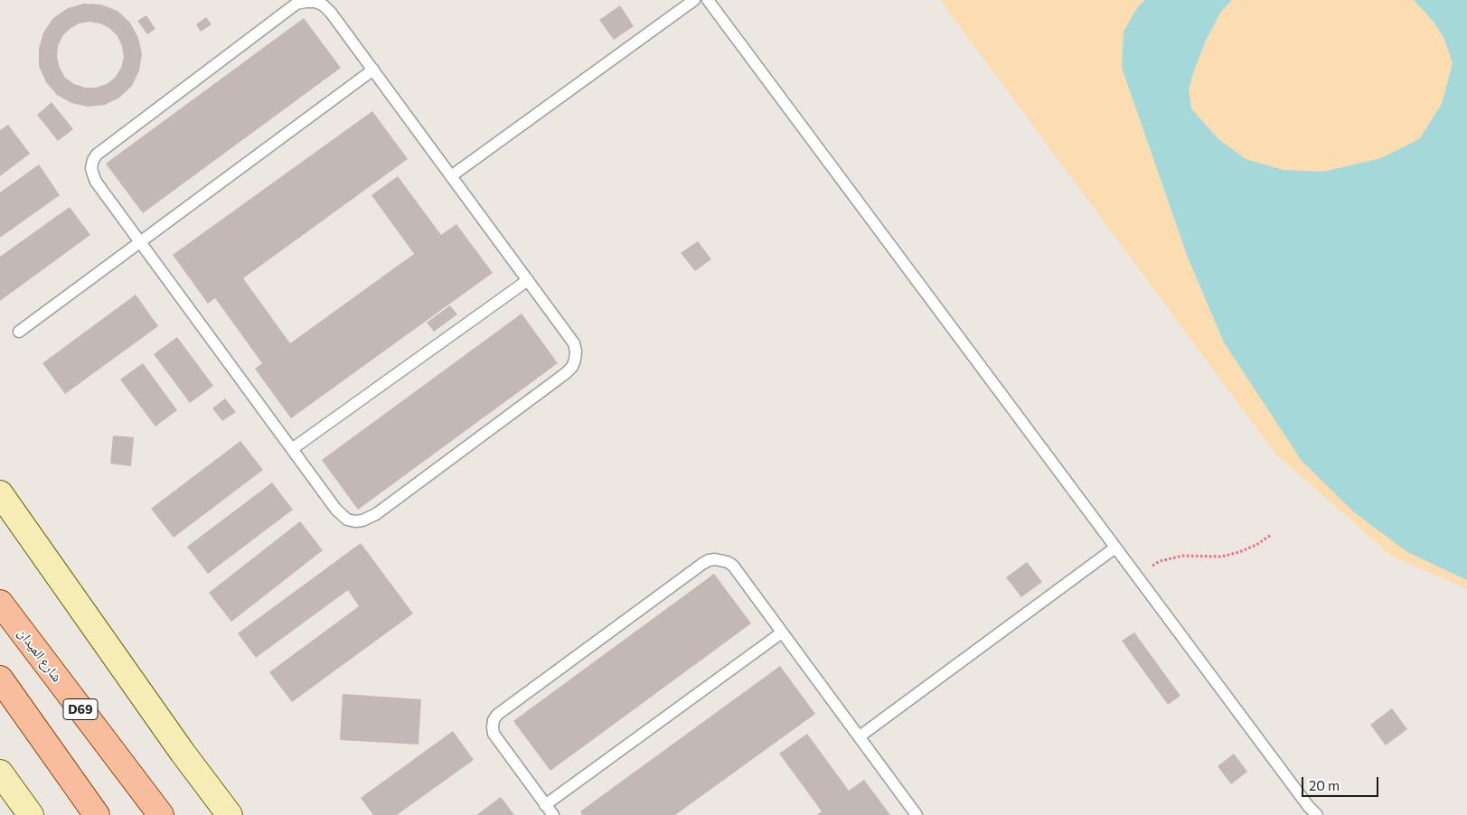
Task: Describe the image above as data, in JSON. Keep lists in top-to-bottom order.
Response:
{
  "streets": {
    "main road": ["شارع الميدان", "D69"]
  },
  "scale_bar": "20 m"
}
